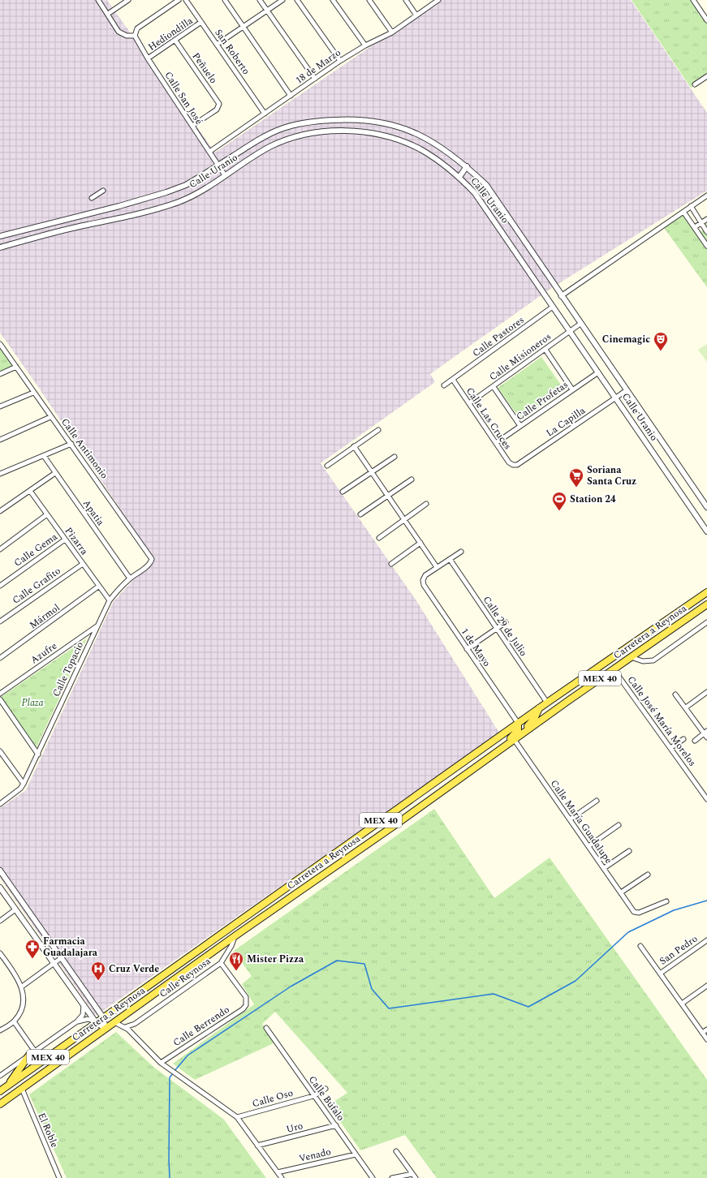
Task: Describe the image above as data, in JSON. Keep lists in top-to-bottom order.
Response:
{
  "streets": {
    "main road": ["Carretera a Reynosa", "MEX 40"],
    "street": [
      "Hediondilla",
      "San Roberto",
      "18 de Marzo",
      "Peñuelo",
      "Calle San José",
      "Calle Uranio",
      "Calle Pastores",
      "Calle Misioneros",
      "Calle Profetas",
      "Calle Las Cruces",
      "La Capilla",
      "Calle Antimonio",
      "Apatia",
      "Pizarra",
      "Calle Gema",
      "Calle Grafito",
      "Mármol",
      "Calle 29 de Julio",
      "1 de Mayo",
      "Azufre",
      "Calle Topacio",
      "Calle José María Morelos",
      "Calle María Guadalupe",
      "San Pedro",
      "Calle Reynosa",
      "Calle Berrendo",
      "Calle Oso",
      "Calle Búfalo",
      "Uro",
      "El Roble",
      "Venado"
    ]
  },
  "crossings": [
    ["Hediondilla", "San Roberto"],
    ["Hediondilla", "Peñuelo"],
    ["Hediondilla", "Calle San José"],
    ["San Roberto", "18 de Marzo"],
    ["18 de Marzo", "Calle San José"],
    ["Peñuelo", "Calle San José"],
    ["Calle San José", "Calle Uranio"],
    ["Calle Uranio", "Calle Pastores"],
    ["Calle Uranio", "Calle Misioneros"],
    ["Calle Uranio", "Calle Profetas"],
    ["Calle Uranio", "La Capilla"],
    ["Calle Pastores", "Calle Las Cruces"],
    ["Calle Misioneros", "Calle Las Cruces"],
    ["Calle Profetas", "Calle Las Cruces"],
    ["Calle Las Cruces", "La Capilla"],
    ["Calle Antimonio", "Calle Topacio"],
    ["Apatia", "Calle Topacio"],
    ["Pizarra", "Calle Gema"],
    ["Pizarra", "Calle Grafito"],
    ["Pizarra", "Mármol"],
    ["Pizarra", "Calle Topacio"],
    ["Calle 29 de Julio", "Carretera a Reynosa"],
    ["Carretera a Reynosa", "1 de Mayo"],
    ["Carretera a Reynosa", "Calle José María Morelos"],
    ["Carretera a Reynosa", "Calle María Guadalupe"],
    ["Carretera a Reynosa", "Calle Reynosa"],
    ["Carretera a Reynosa", "El Roble"],
    ["Azufre", "Calle Topacio"],
    ["Calle Reynosa", "Calle Berrendo"],
    ["Calle Oso", "Calle Búfalo"],
    ["Calle Búfalo", "Uro"],
    ["Calle Búfalo", "Venado"]
  ],
  "parks": ["Plaza"],
  "places": {
    "theatre": ["Cinemagic"],
    "supermarket": ["Soriana Santa Cruz"],
    "sports": ["Station 24"],
    "pharmacy": ["Farmacia Guadalajara"],
    "restaurant": ["Mister Pizza"],
    "hospital": ["Cruz Verde"]
  }
}
